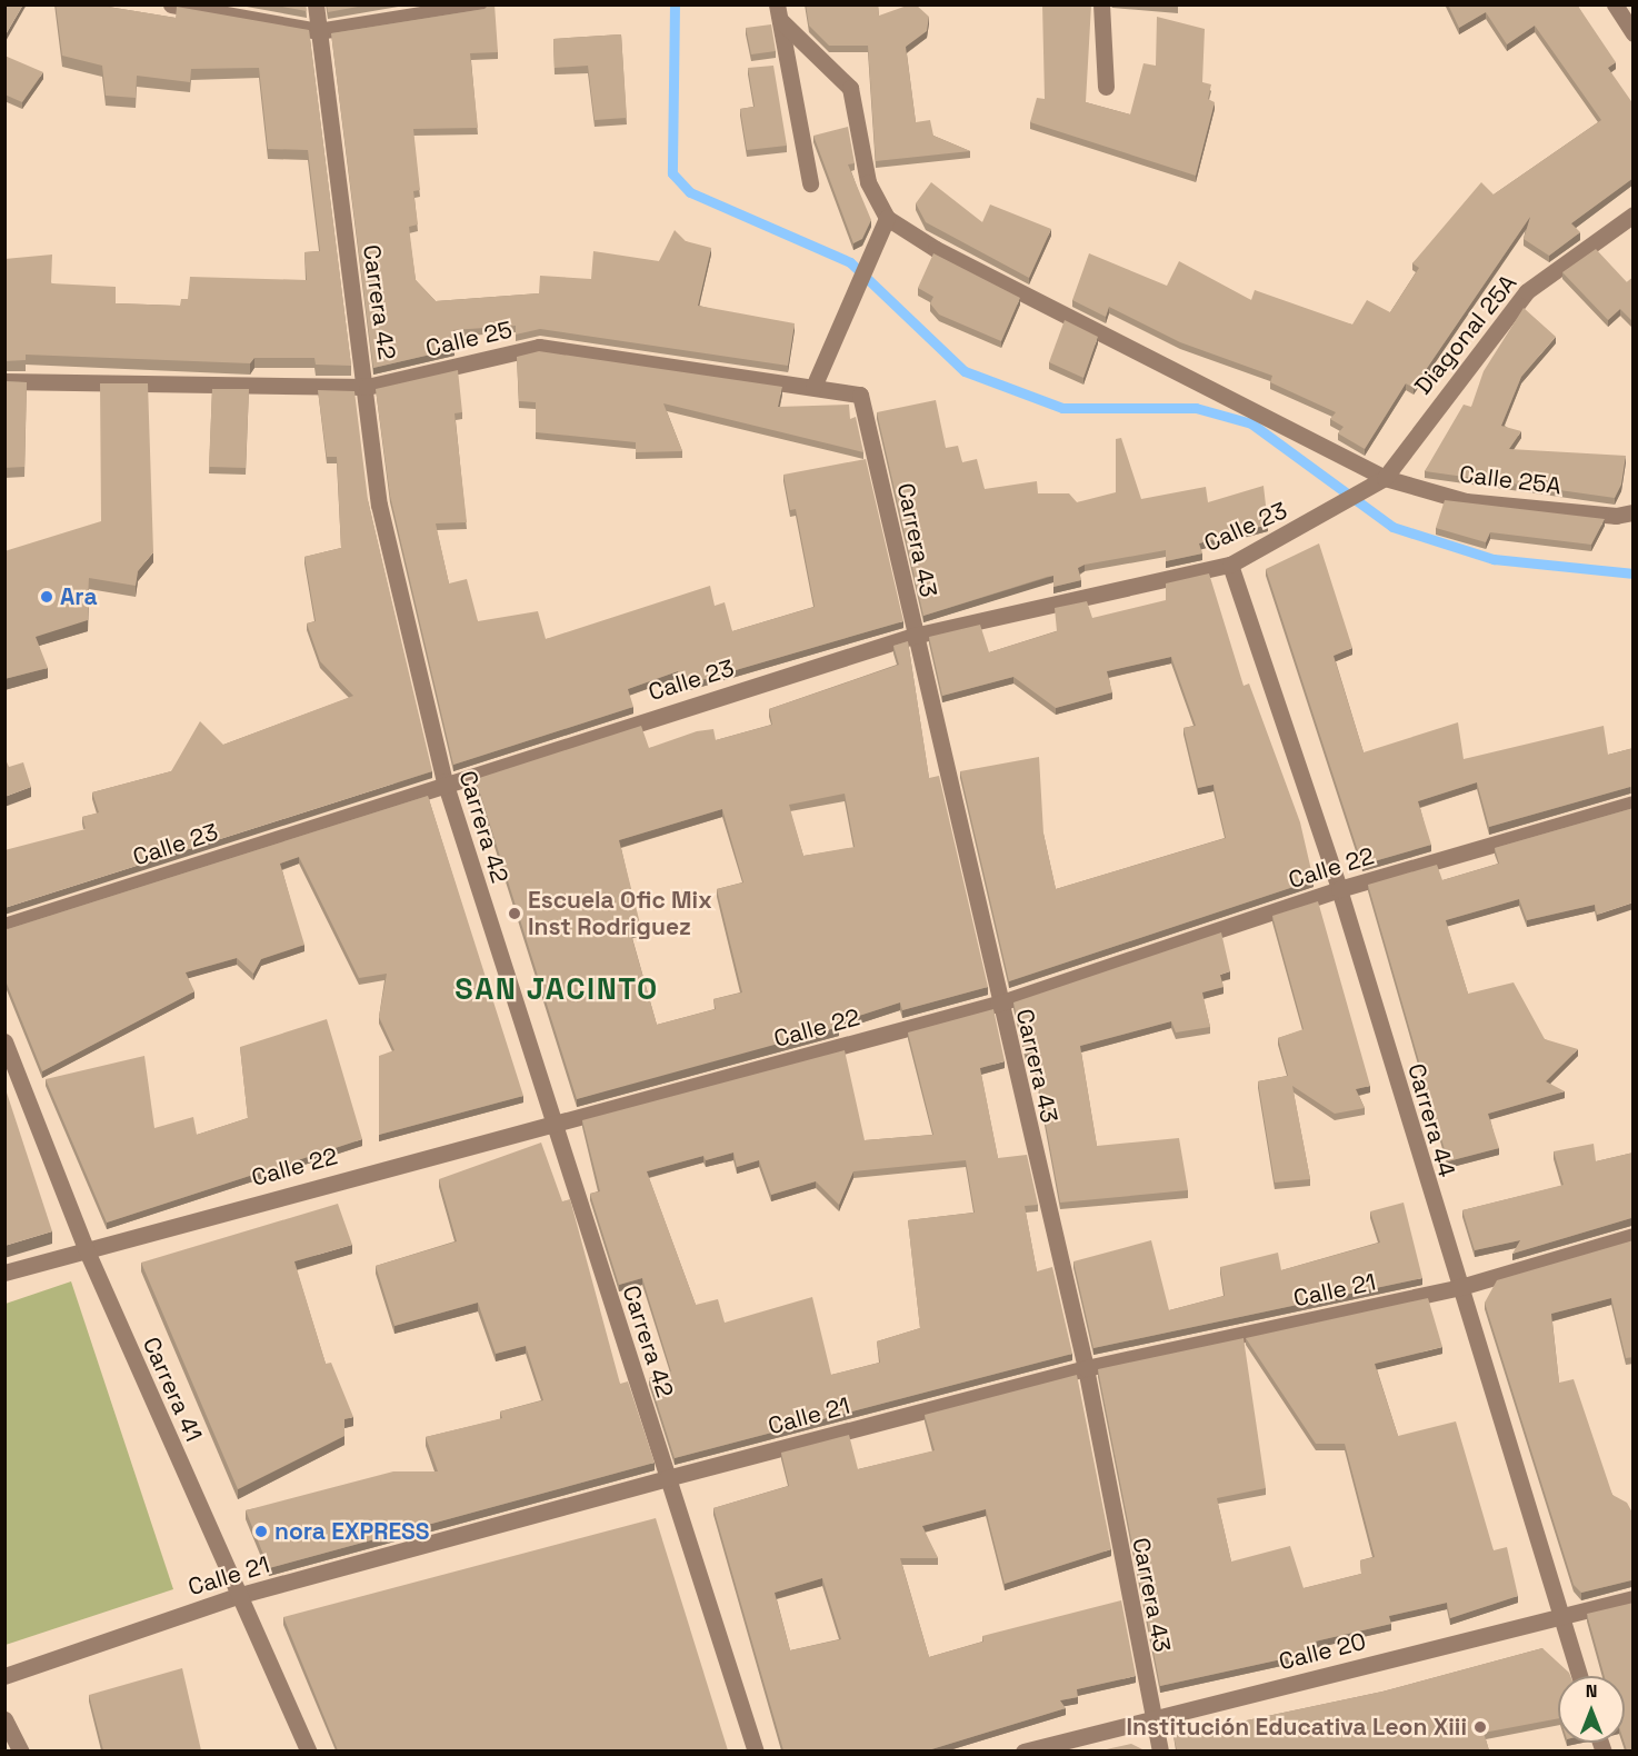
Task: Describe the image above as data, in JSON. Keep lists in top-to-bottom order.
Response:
{
  "streets": {
    "street": [
      "Carrera 42",
      "Diagonal 25A",
      "Calle 25",
      "Calle 25A",
      "Calle 23",
      "Carrera 43",
      "Calle 22",
      "Carrera 44",
      "Calle 21",
      "Carrera 41",
      "Calle 20"
    ]
  },
  "crossings": [
    ["Carrera 42", "Calle 25"],
    ["Carrera 42", "Calle 23"],
    ["Carrera 42", "Calle 22"],
    ["Carrera 42", "Calle 21"],
    ["Diagonal 25A", "Calle 25A"],
    ["Diagonal 25A", "Calle 23"],
    ["Calle 25", "Carrera 43"],
    ["Calle 25A", "Calle 23"],
    ["Calle 23", "Carrera 43"],
    ["Calle 23", "Carrera 44"],
    ["Carrera 43", "Calle 22"],
    ["Carrera 43", "Calle 21"],
    ["Carrera 43", "Calle 20"],
    ["Calle 22", "Carrera 44"],
    ["Calle 22", "Carrera 41"],
    ["Carrera 44", "Calle 21"],
    ["Carrera 44", "Calle 20"],
    ["Calle 21", "Carrera 41"]
  ],
  "districts": ["SAN JACINTO"],
  "places": [
    "Ara",
    "Escuela Ofic Mix Inst Rodriguez",
    "nora EXPRESS",
    "Institución Educativa Leon Xiii"
  ],
  "north": "top"
}
